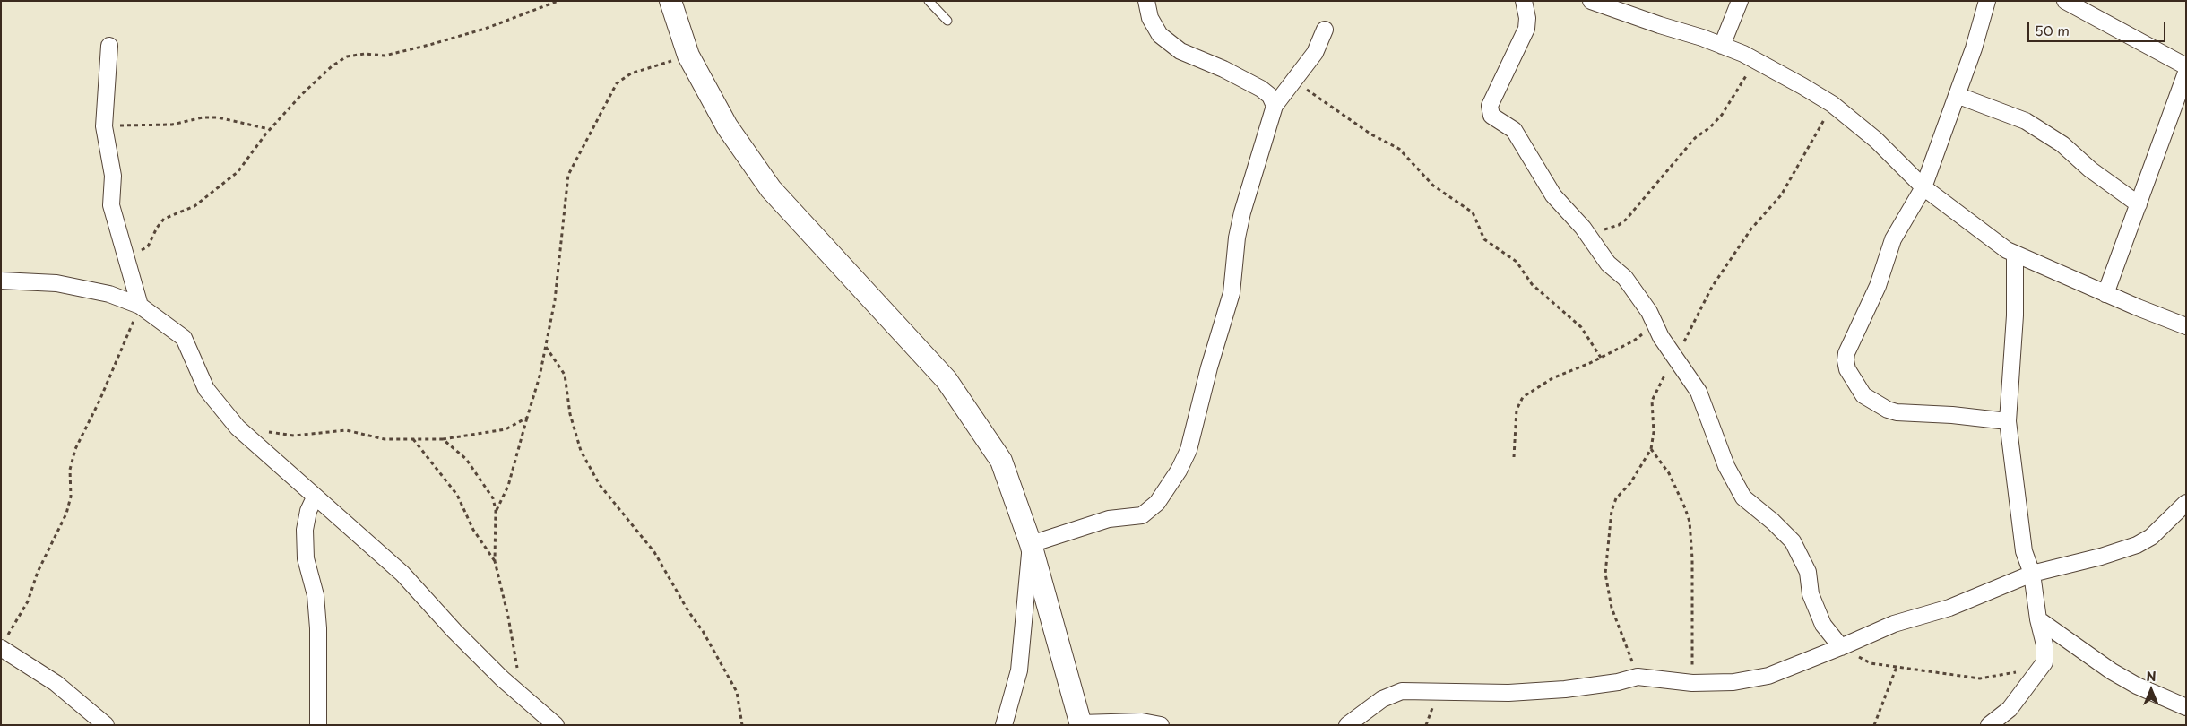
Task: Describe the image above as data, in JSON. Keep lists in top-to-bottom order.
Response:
{
  "scale_bar": "50 m",
  "north": "top"
}
